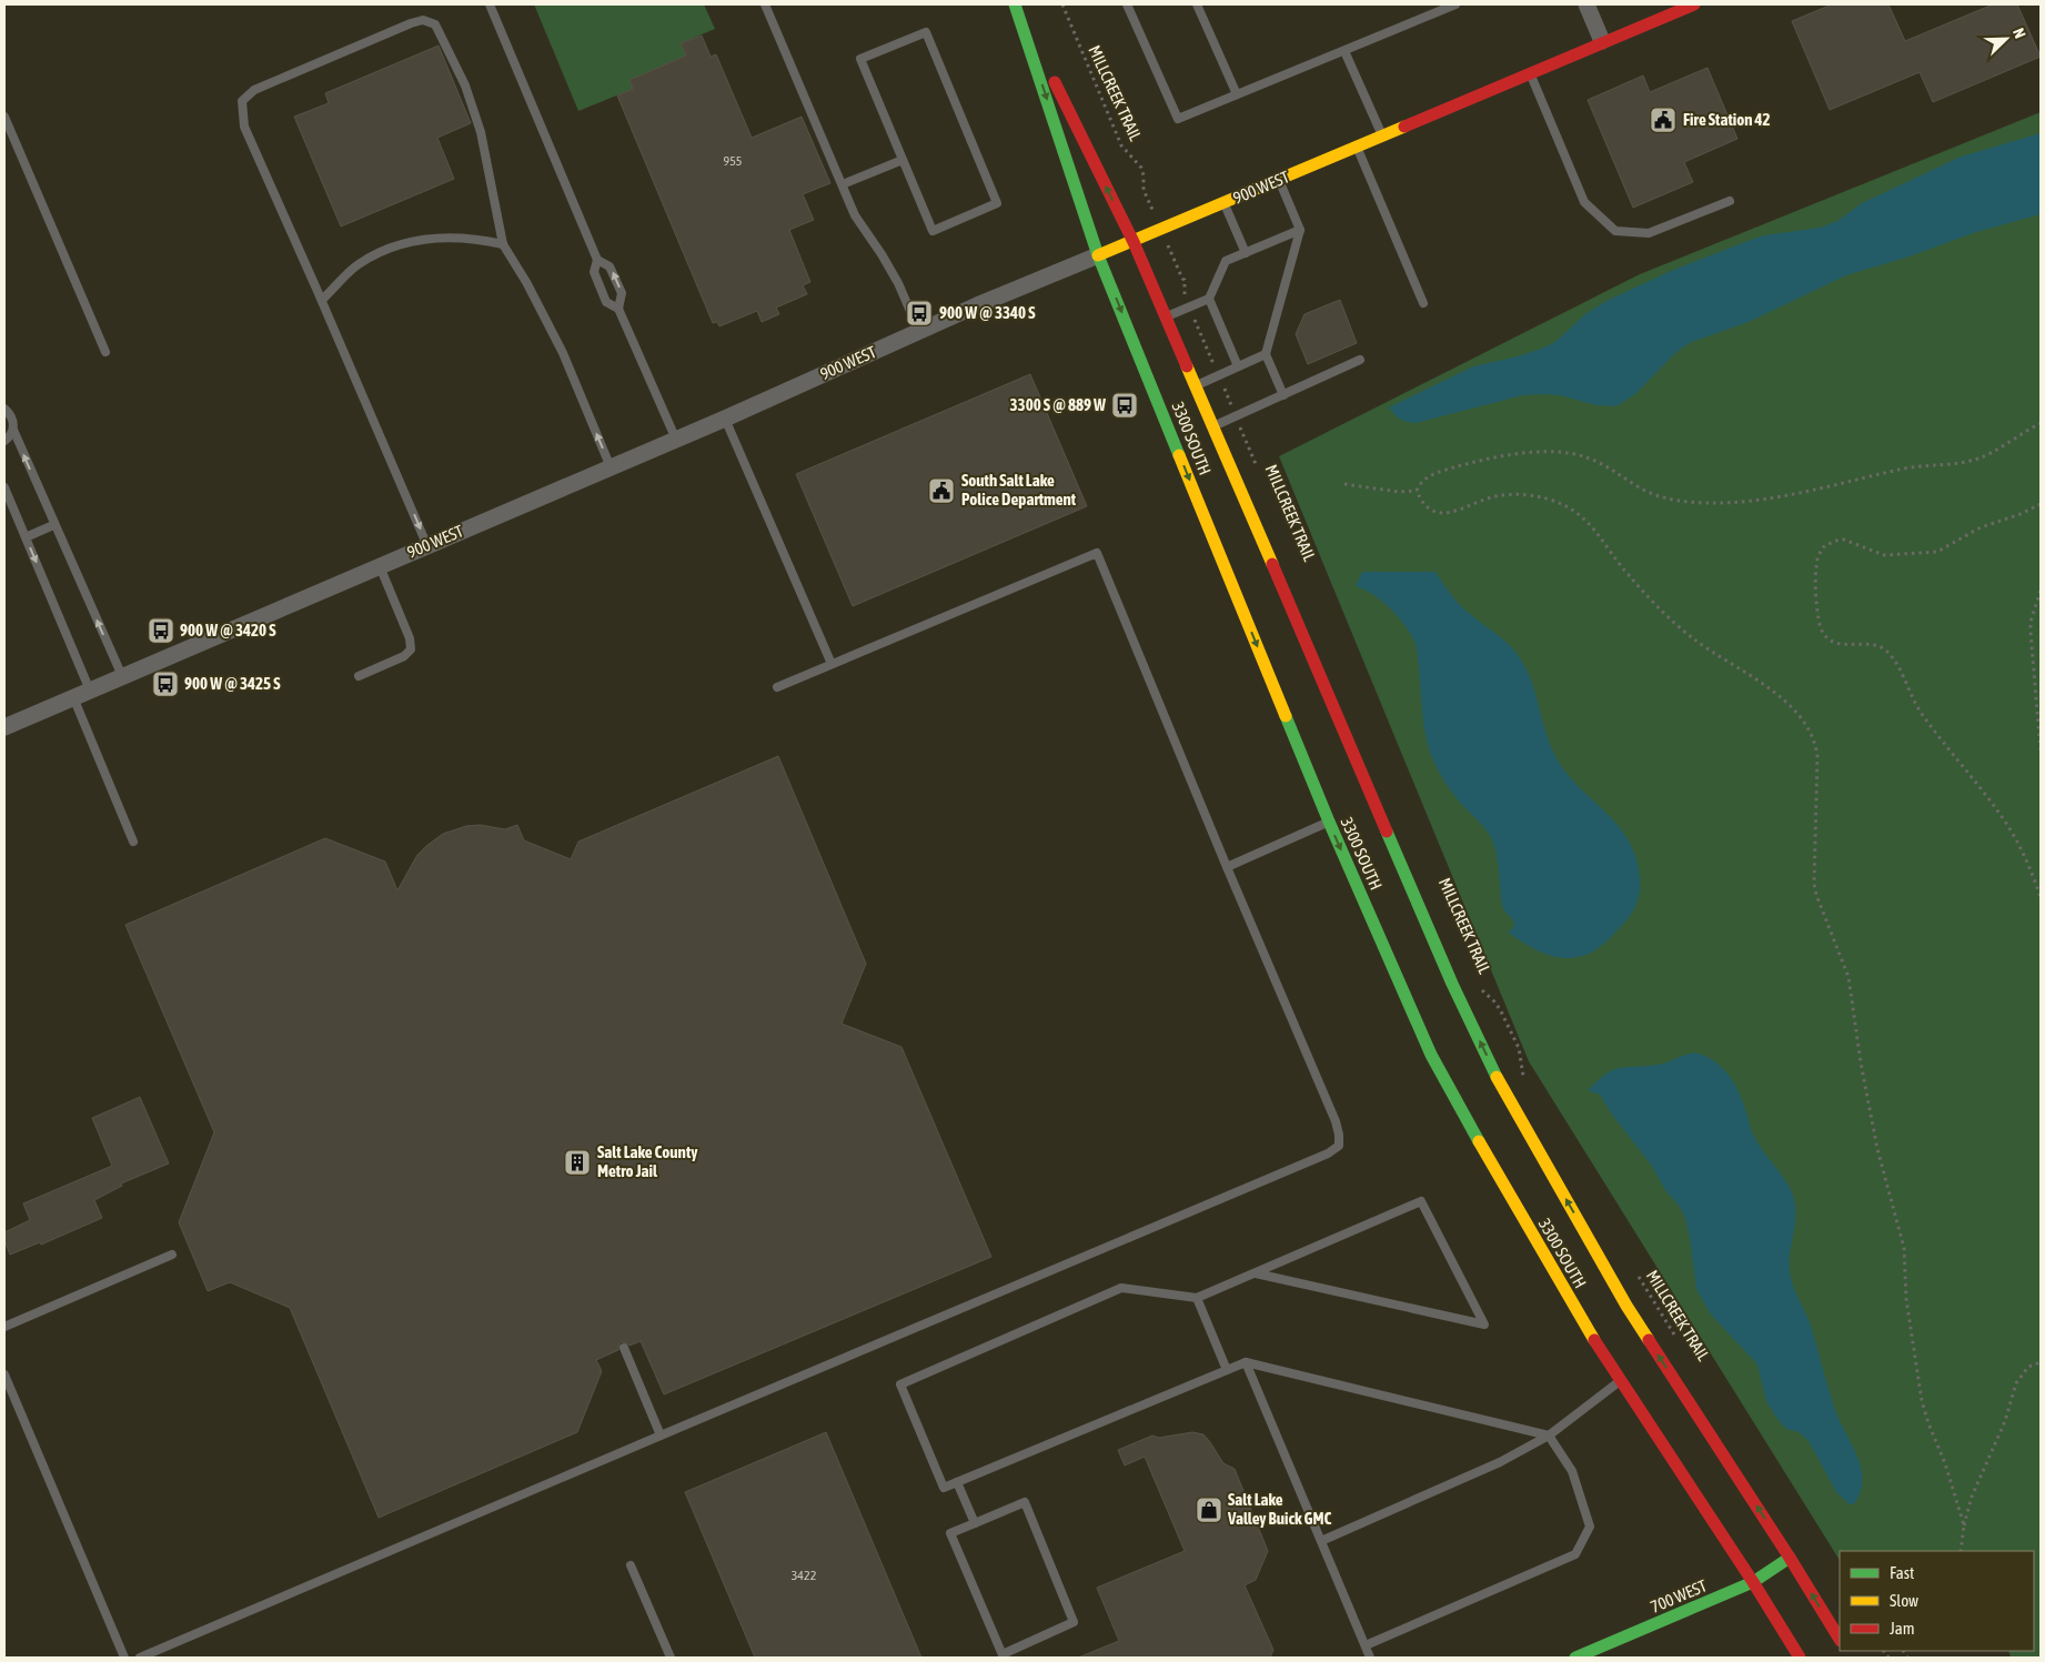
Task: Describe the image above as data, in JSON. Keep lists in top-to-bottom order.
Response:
{
  "streets": {
    "main road": ["900 WEST", "3300 SOUTH", "700 WEST"],
    "path": ["MILLCREEK TRAIL"]
  },
  "crossings": [
    ["900 WEST", "3300 SOUTH"],
    ["3300 SOUTH", "700 WEST"]
  ],
  "places": {
    "public building": ["Fire Station 42", "South Salt Lake Police Department"],
    "bus stop": [
      "900 W @ 3340 S",
      "3300 S @ 889 W",
      "900 W @ 3420 S",
      "900 W @ 3425 S"
    ],
    "building": ["Salt Lake County Metro Jail"],
    "shop": ["Salt Lake Valley Buick GMC"]
  },
  "house_numbers": ["955", "3422"],
  "legend": ["Fast", "Slow", "Jam"],
  "north": "top right"
}
